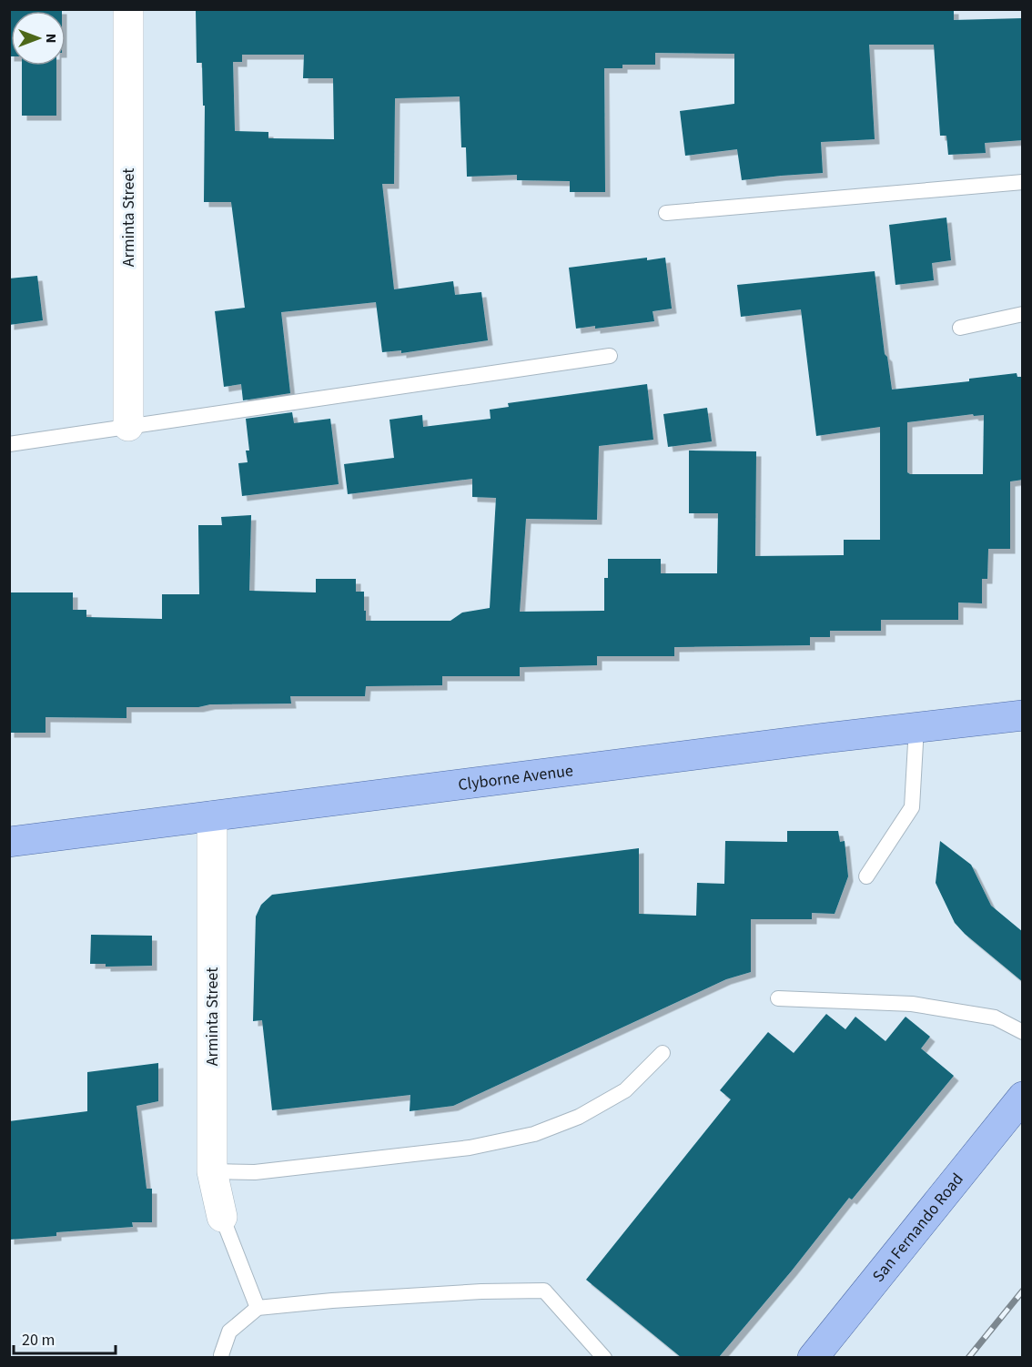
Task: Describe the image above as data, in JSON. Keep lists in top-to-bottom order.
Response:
{
  "streets": {
    "main road": ["Clyborne Avenue", "San Fernando Road"],
    "street": ["Arminta Street"]
  },
  "crossings": [
    ["Arminta Street", "Clyborne Avenue"]
  ],
  "scale_bar": "20 m",
  "north": "right"
}
